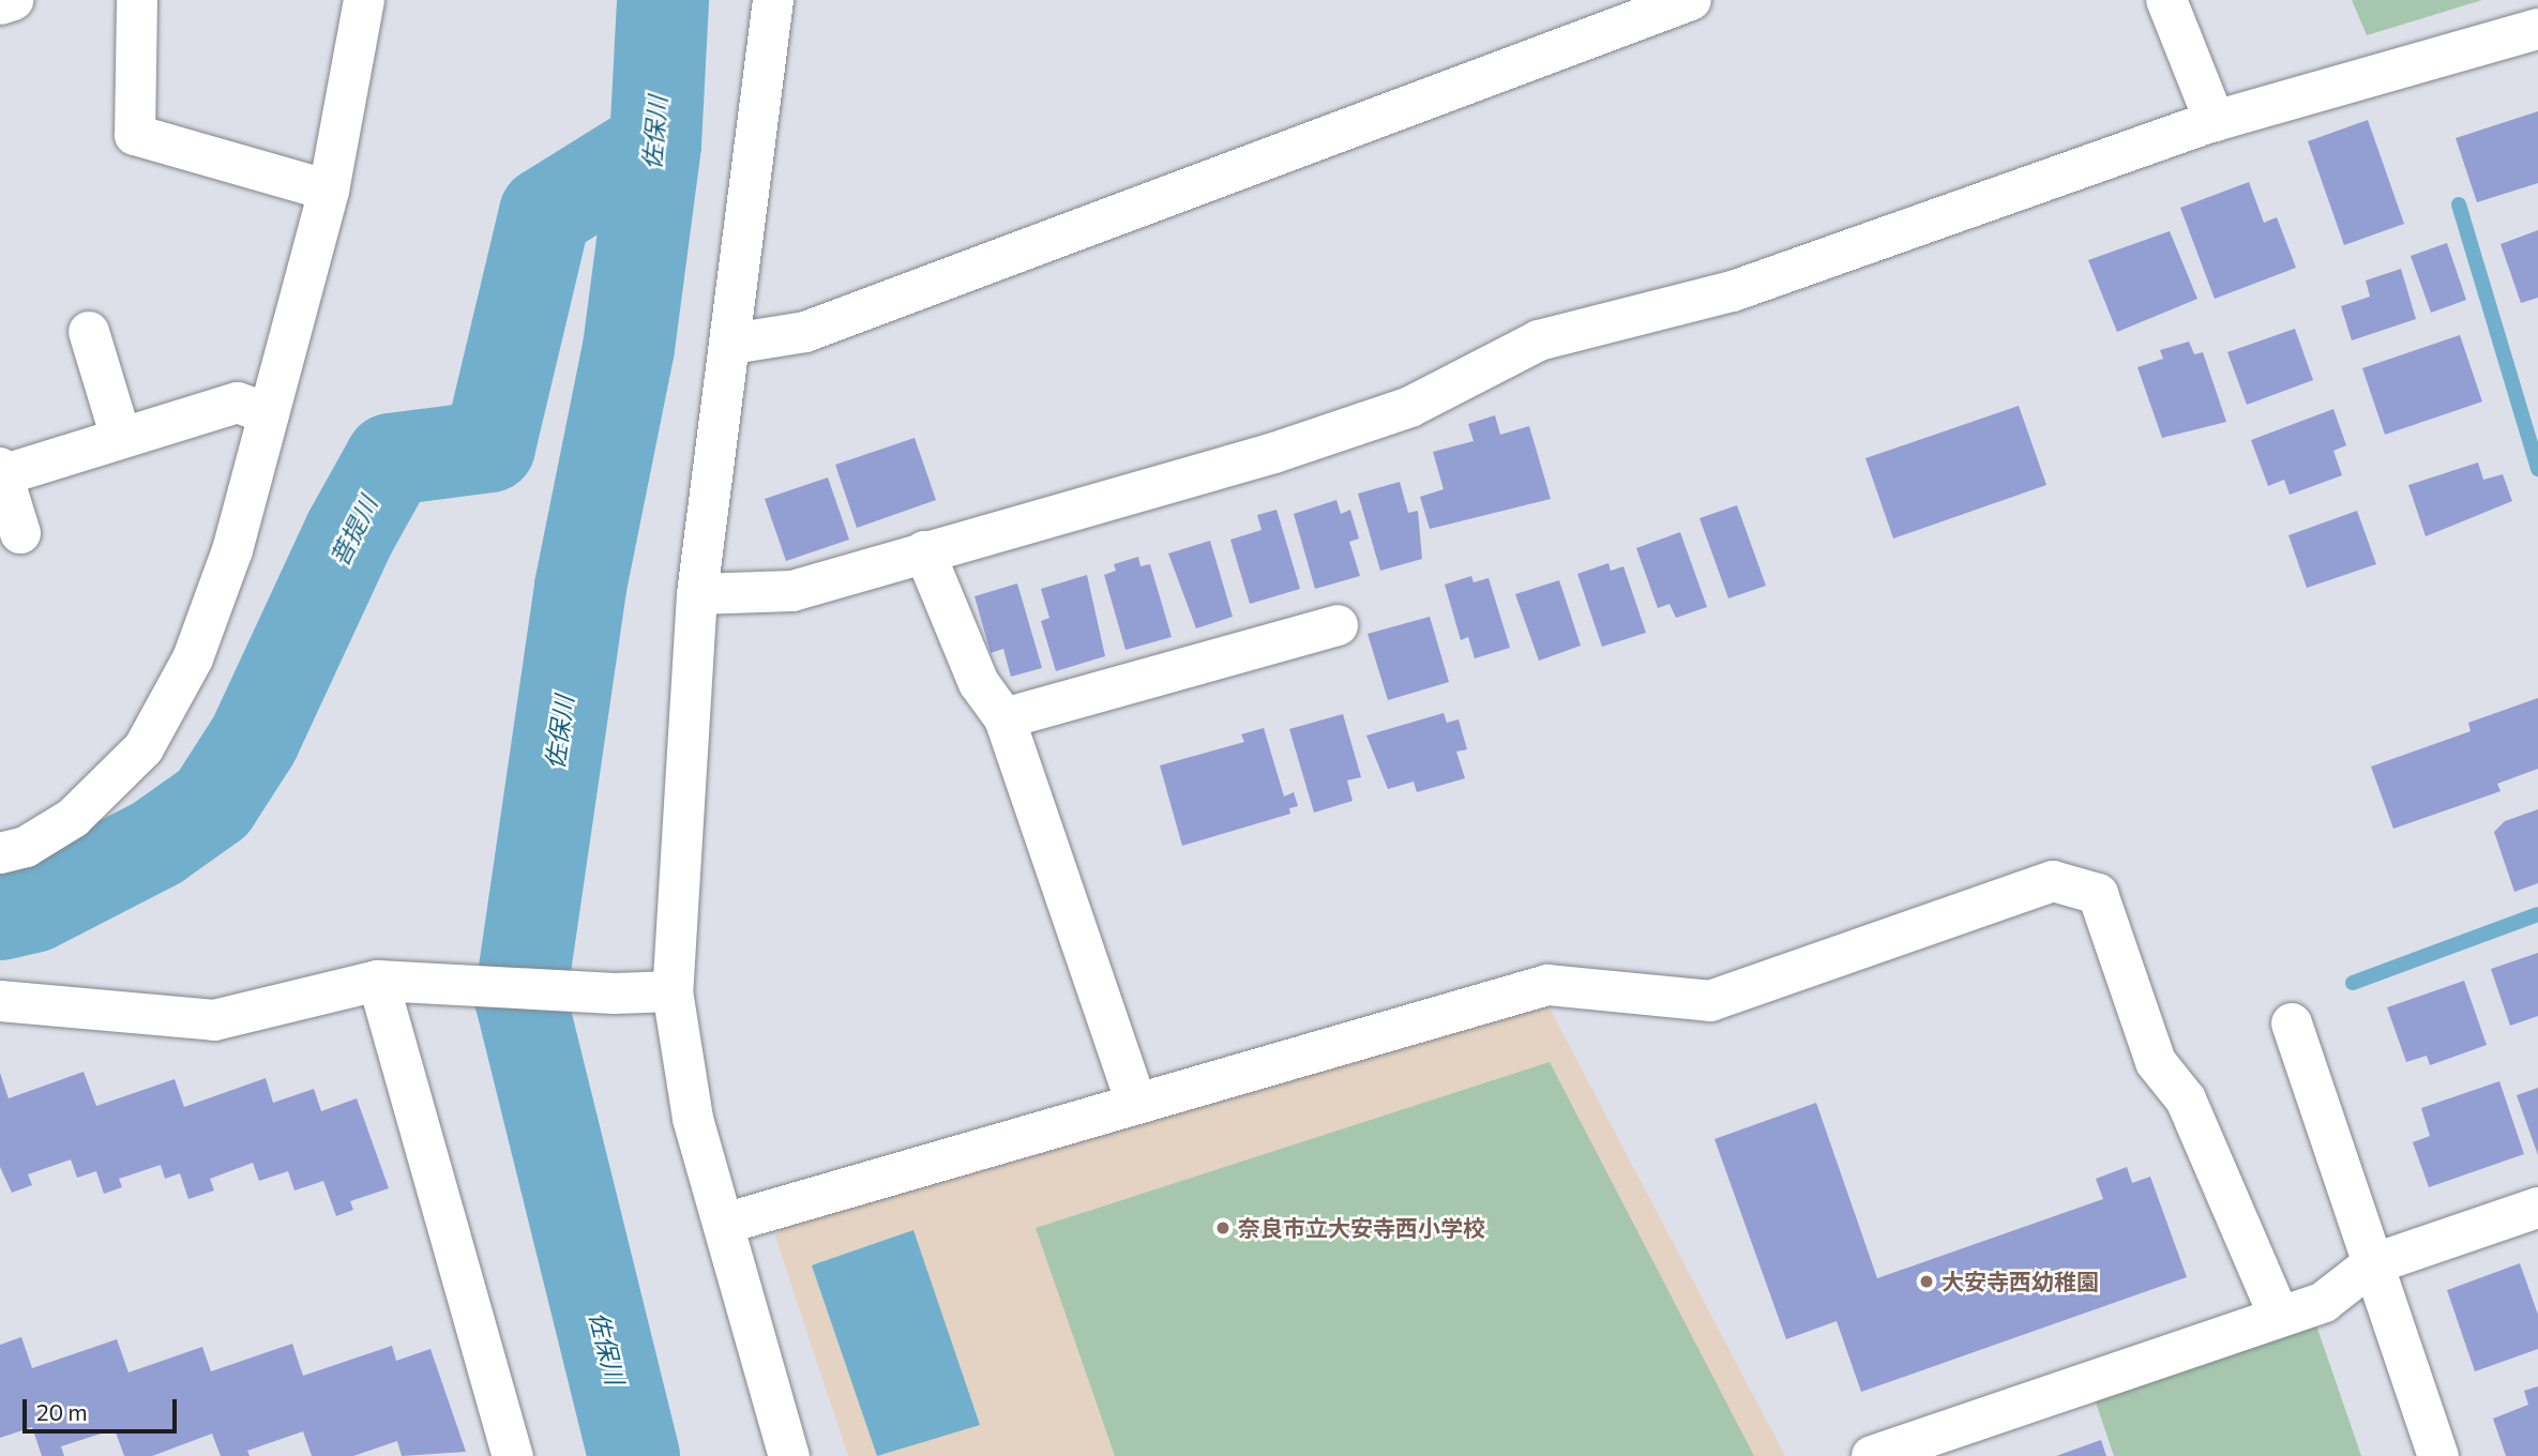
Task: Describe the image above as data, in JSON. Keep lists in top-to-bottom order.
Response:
{
  "water": ["佐保川", "菩提川"],
  "places": ["奈良市立大安寺西小学校", "大安寺西幼稚園"],
  "scale_bar": "20 m"
}
